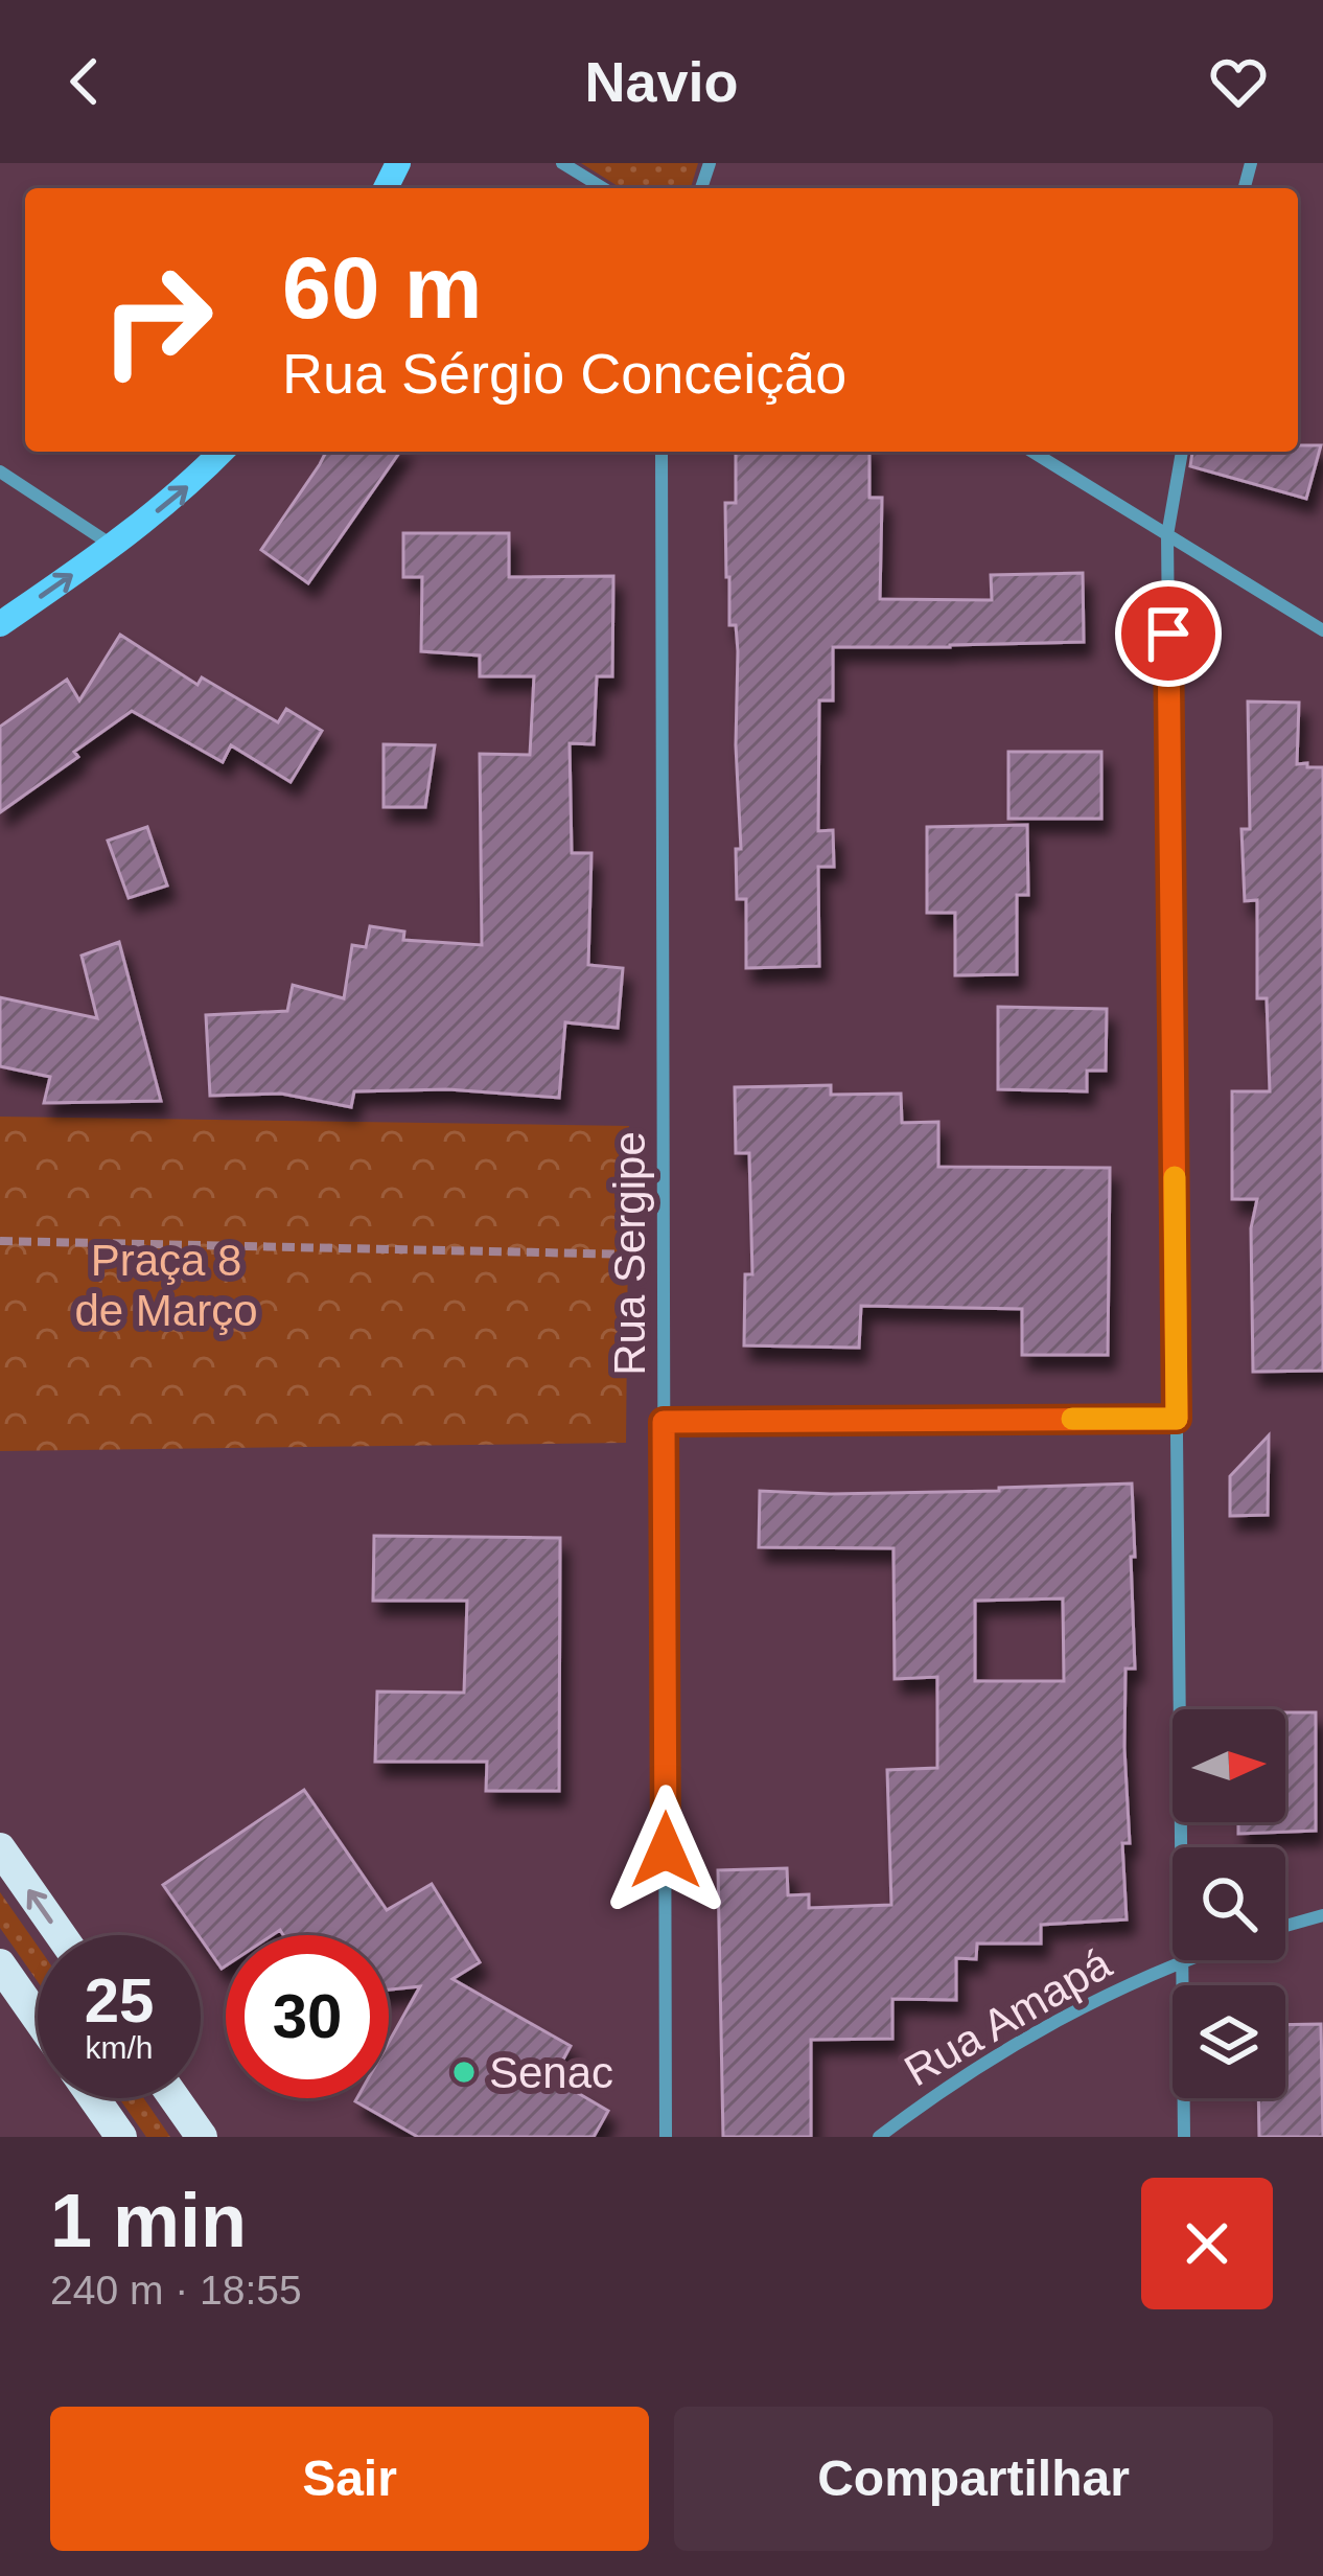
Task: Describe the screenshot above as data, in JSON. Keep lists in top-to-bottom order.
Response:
{
  "streets": {
    "street": ["Rua Sergipe", "Rua Amapá"]
  },
  "parks": ["Praça 8 de Março"],
  "places": ["Senac"],
  "north": "right",
  "page": {
    "header": "Navio",
    "turn": ["60 m", "Rua Sérgio Conceição"],
    "speed": "25 km/h",
    "limit": "30",
    "heading": ["1 min", "240 m · 18:55"],
    "buttons": ["Sair", "Compartilhar"]
  }
}
